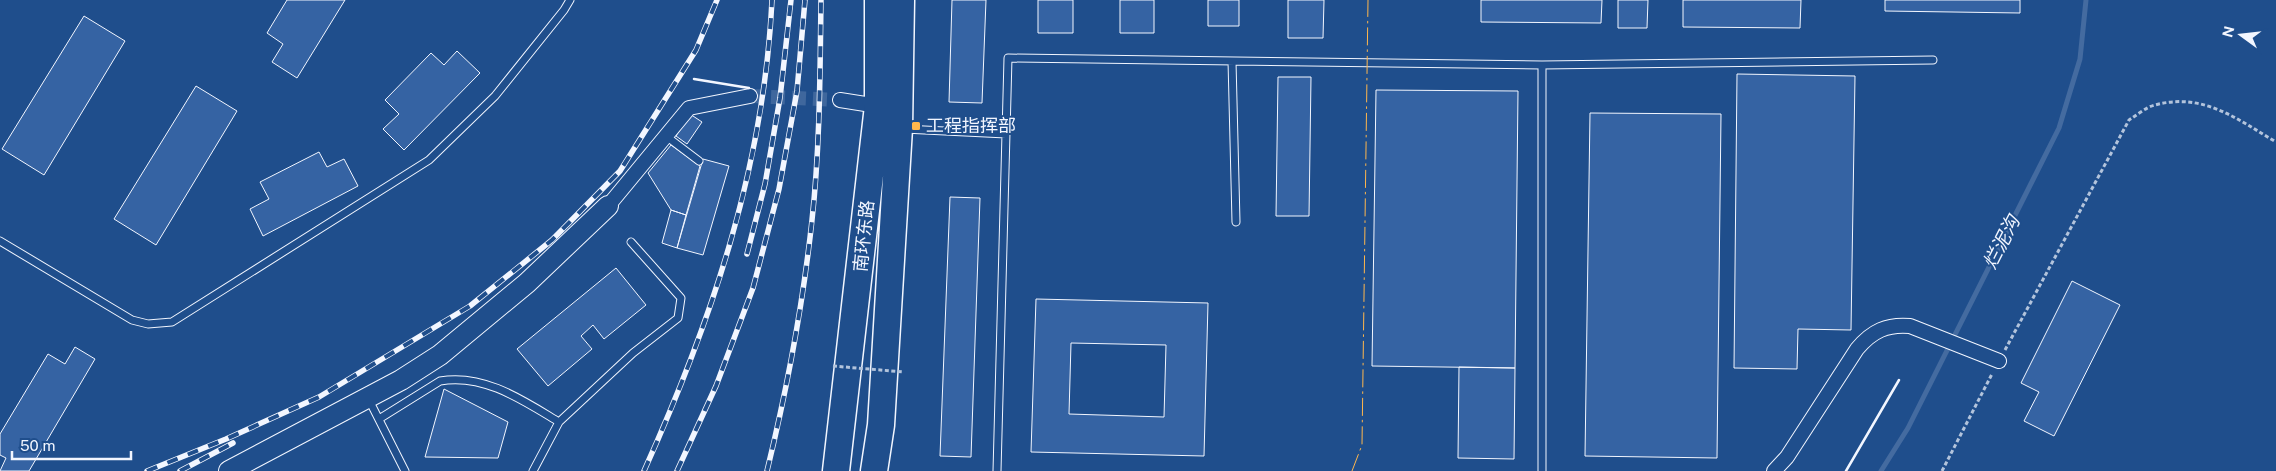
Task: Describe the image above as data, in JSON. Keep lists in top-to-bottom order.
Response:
{
  "streets": {
    "highway": ["南环东路"]
  },
  "water": ["烂泥沟"],
  "places": {
    "transit": ["工程指挥部"]
  },
  "scale_bar": "50 m",
  "north": "left"
}
